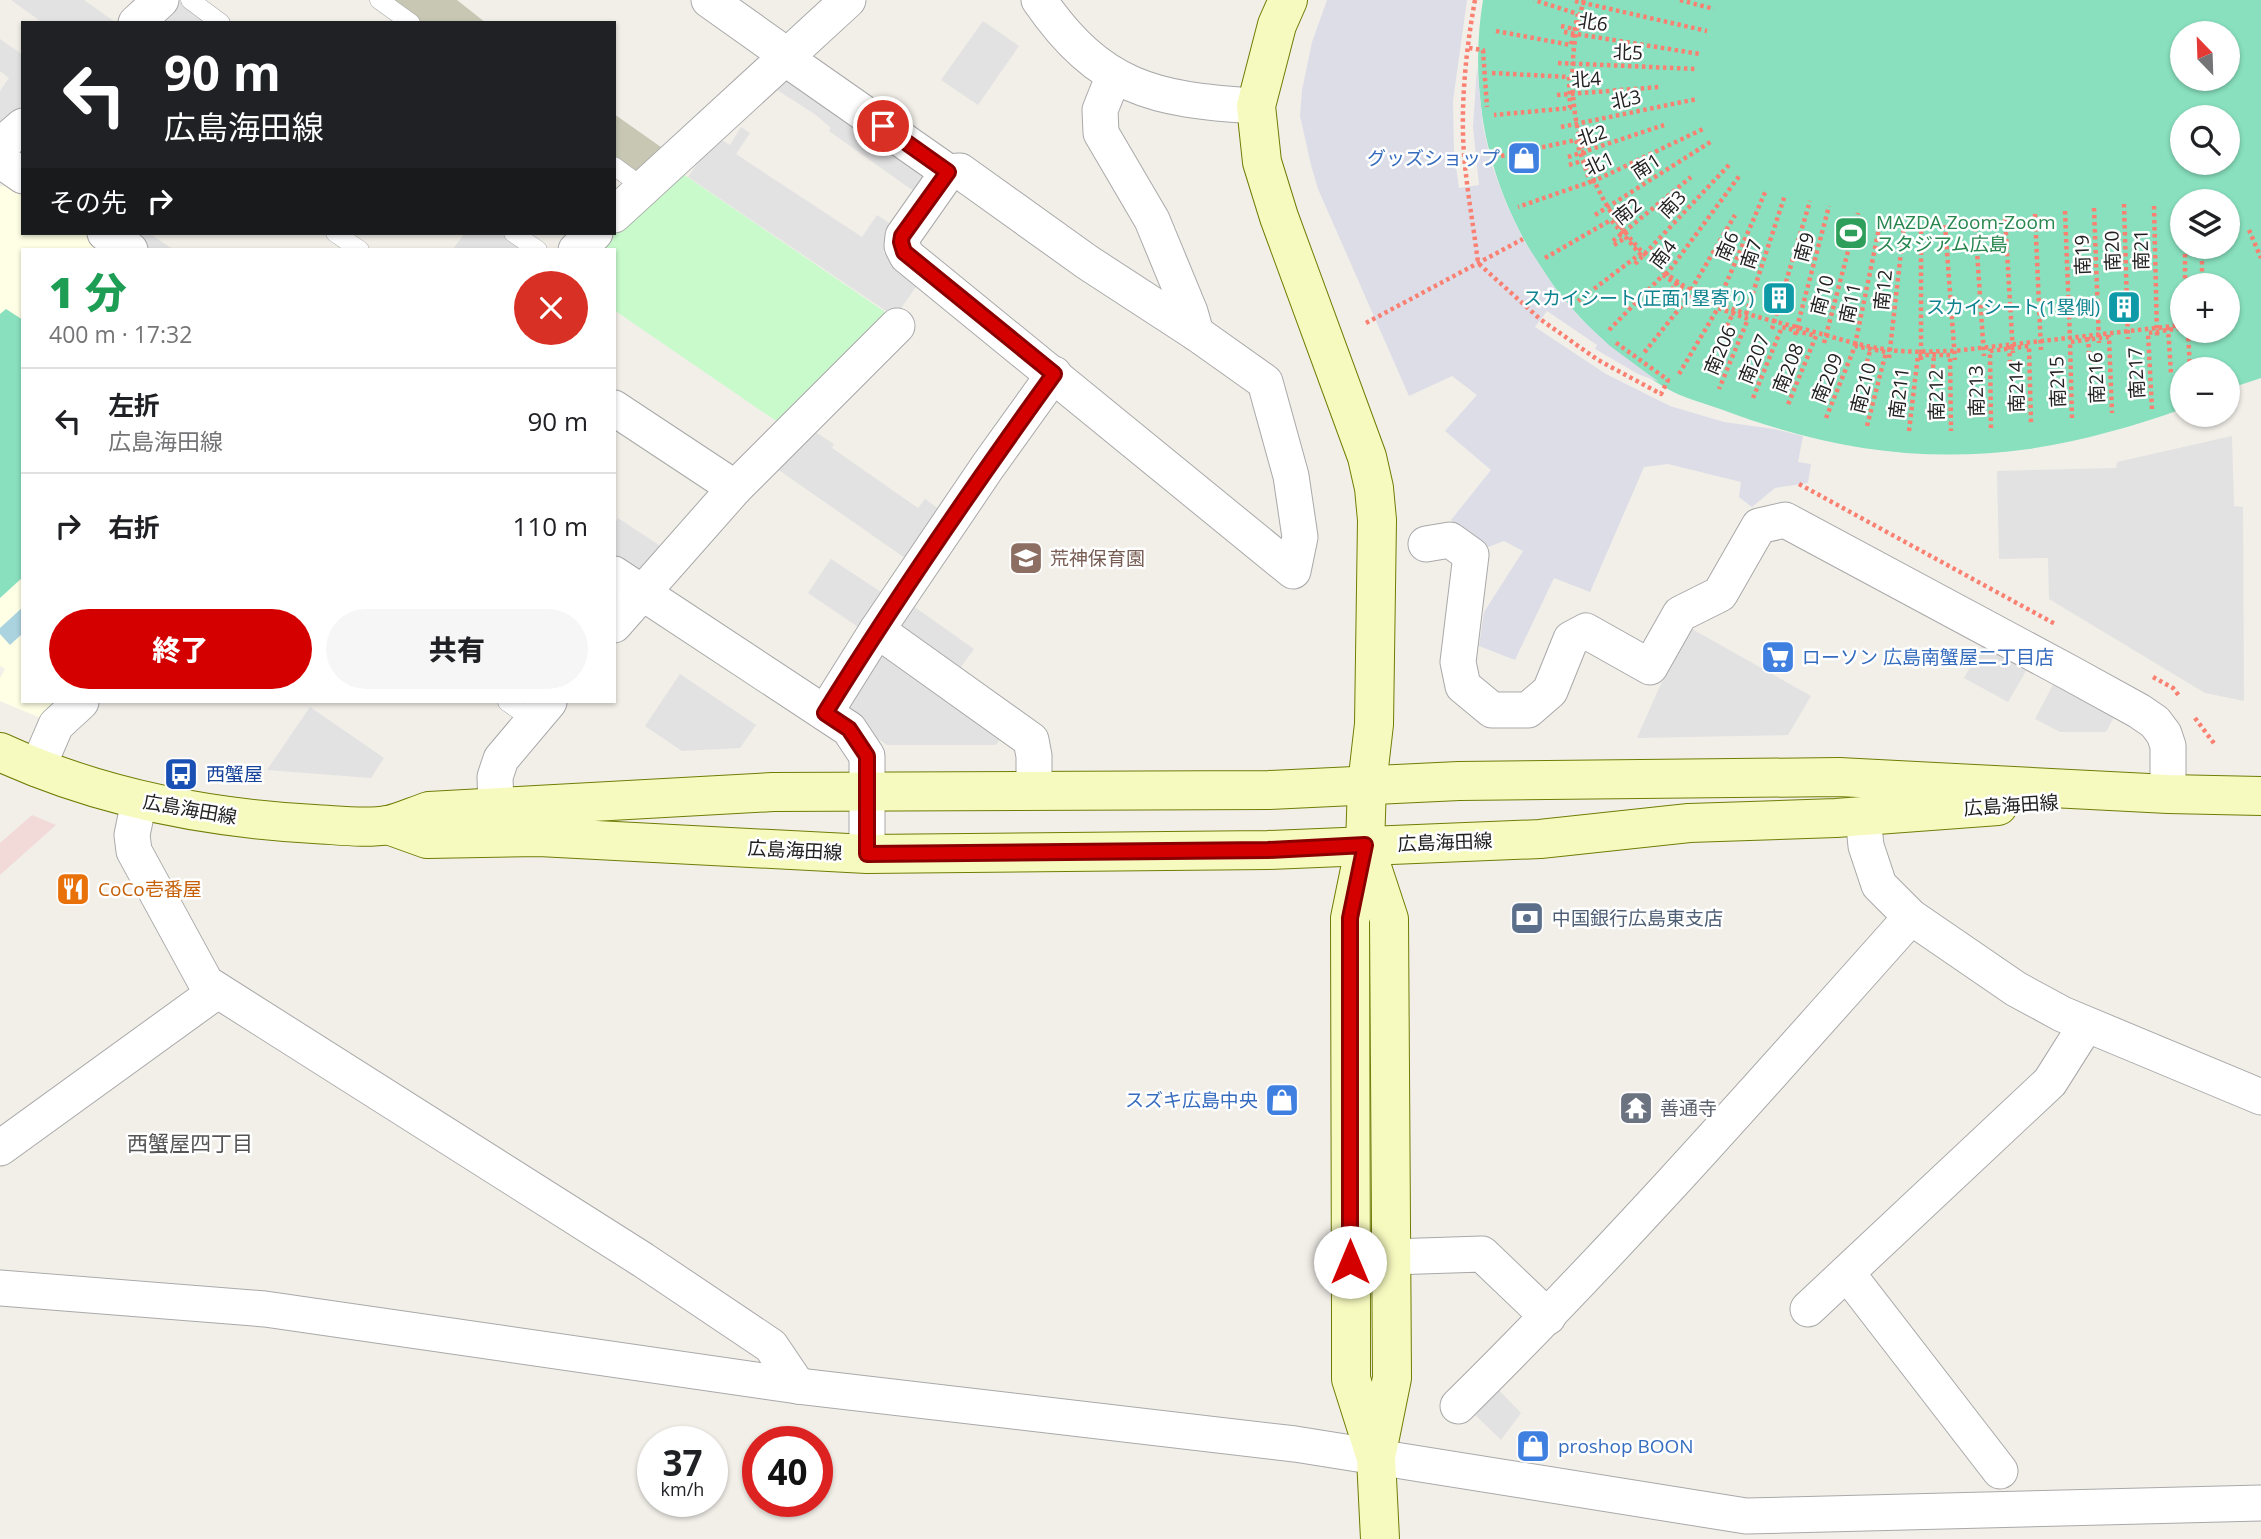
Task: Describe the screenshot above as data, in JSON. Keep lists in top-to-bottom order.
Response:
{
  "streets": {
    "main road": ["広島海田線"],
    "path": [
      "北6",
      "北5",
      "北4",
      "北3",
      "北2",
      "北1",
      "南1",
      "南3",
      "南2",
      "南6",
      "南9",
      "南21",
      "南20",
      "南4",
      "南7",
      "南19",
      "南12",
      "南10",
      "南11",
      "南206",
      "南207",
      "南208",
      "南217",
      "南209",
      "南216",
      "南215",
      "南214",
      "南210",
      "南213",
      "南211",
      "南212"
    ]
  },
  "crossings": [
    ["南9", "南207"],
    ["南9", "南208"],
    ["南7", "南206"],
    ["南12", "南210"],
    ["南11", "南209"],
    ["南207", "南208"]
  ],
  "districts": ["西蟹屋四丁目"],
  "places": {
    "shop": ["グッズショップ", "スズキ広島中央", "proshop BOON"],
    "sports": ["MAZDA Zoom-Zoom スタジアム広島"],
    "building": ["スカイシート(正面1塁寄り)", "スカイシート(1塁側)"],
    "school or university": ["荒神保育園"],
    "supermarket": ["ローソン 広島南蟹屋二丁目店"],
    "bus stop": ["西蟹屋"],
    "restaurant": ["CoCo壱番屋"],
    "bank": ["中国銀行広島東支店"],
    "temple": ["善通寺"]
  },
  "north": "top left",
  "page": {
    "map_buttons": ["+", "−"],
    "turn": ["90 m", "広島海田線"],
    "then": "その先",
    "heading": ["1 分", "400 m · 17:32"],
    "list": [
      {
        "name": "左折",
        "note": "広島海田線",
        "value": "90 m"
      },
      {
        "name": "右折",
        "value": "110 m"
      }
    ],
    "buttons": ["終了", "共有"],
    "speed": "37 km/h",
    "limit": "40"
  }
}
